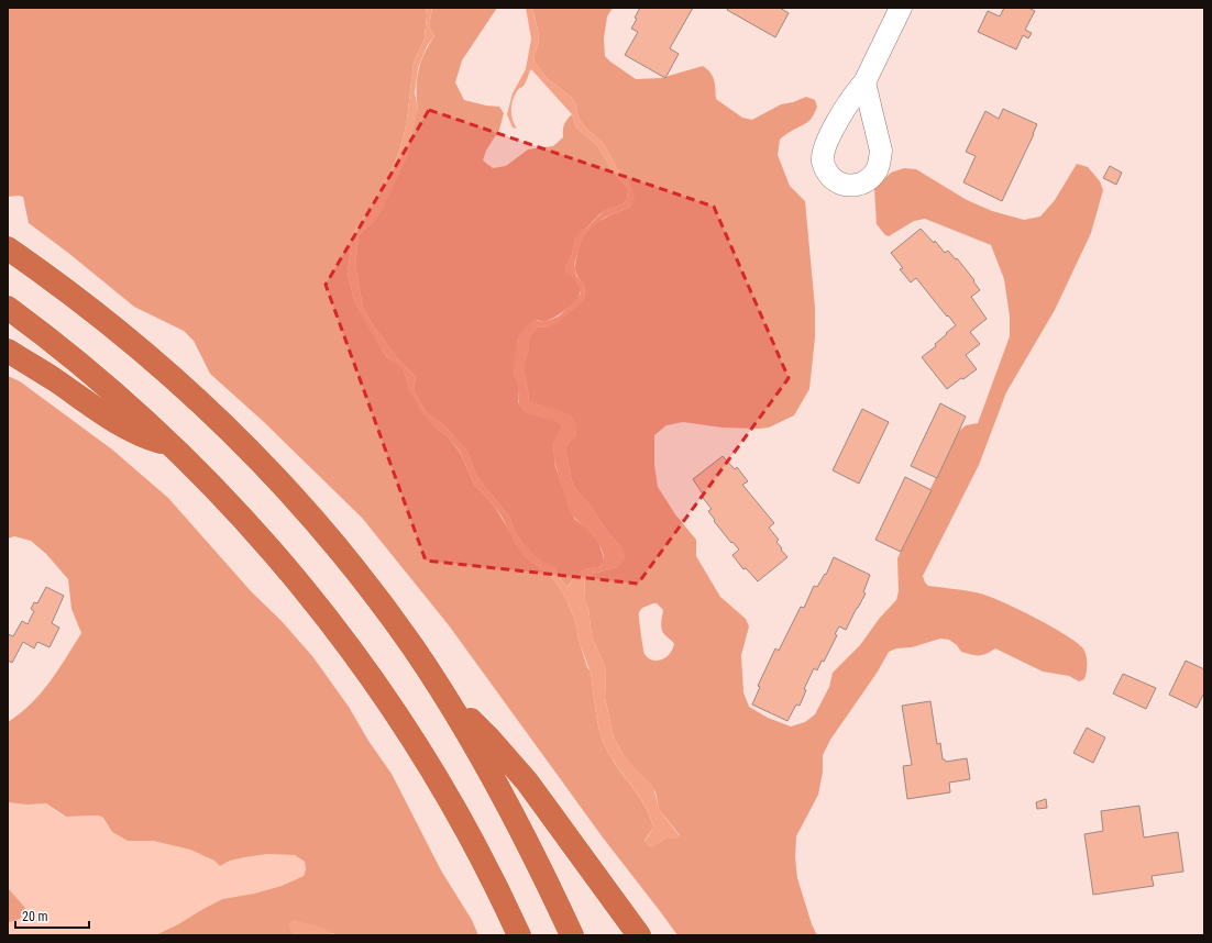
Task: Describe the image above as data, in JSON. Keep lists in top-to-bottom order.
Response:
{
  "scale_bar": "20 m"
}
